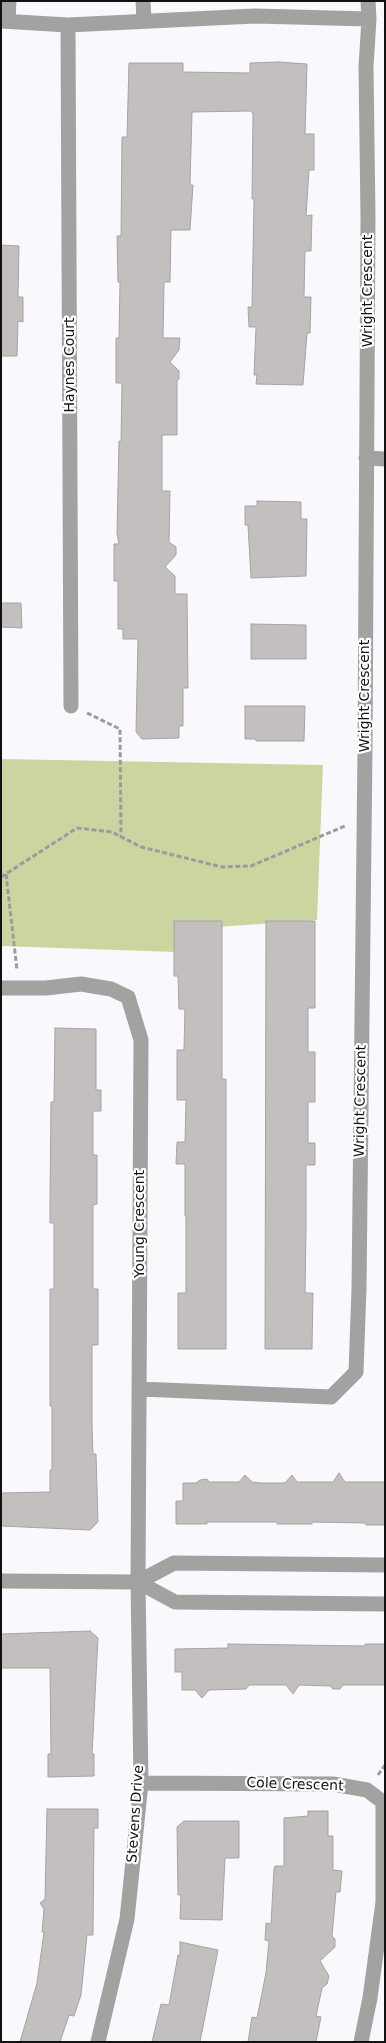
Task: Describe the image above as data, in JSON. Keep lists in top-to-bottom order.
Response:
{
  "streets": {
    "street": [
      "Wright Crescent",
      "Haynes Court",
      "Young Crescent",
      "Cole Crescent",
      "Stevens Drive"
    ]
  },
  "crossings": [
    ["Wright Crescent", "Young Crescent"],
    ["Young Crescent", "Stevens Drive"],
    ["Cole Crescent", "Stevens Drive"]
  ]
}
